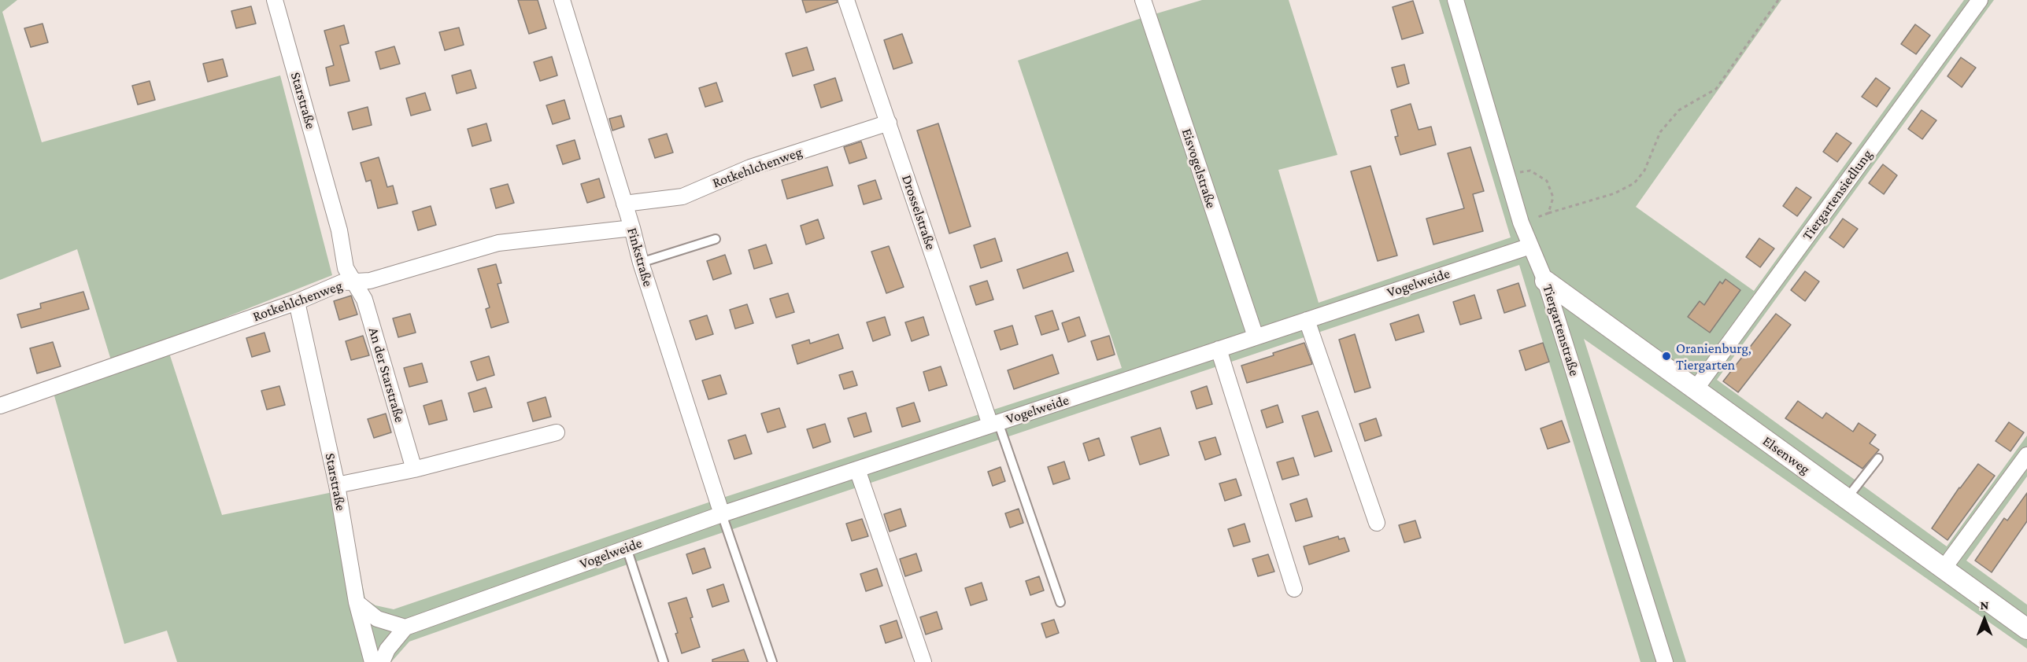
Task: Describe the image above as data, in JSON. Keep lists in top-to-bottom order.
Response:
{
  "streets": {
    "street": [
      "Starstraße",
      "Rotkehlchenweg",
      "Eisvogelstraße",
      "Tiergartensiedlung",
      "Drosselstraße",
      "Finkstraße",
      "Vogelweide",
      "Tiergartenstraße",
      "An der Starstraße",
      "Elsenweg"
    ]
  },
  "crossings": [
    ["Starstraße", "Rotkehlchenweg"],
    ["Starstraße", "An der Starstraße"],
    ["Rotkehlchenweg", "Drosselstraße"],
    ["Rotkehlchenweg", "Finkstraße"],
    ["Rotkehlchenweg", "An der Starstraße"],
    ["Eisvogelstraße", "Vogelweide"],
    ["Tiergartensiedlung", "Elsenweg"],
    ["Drosselstraße", "Vogelweide"],
    ["Finkstraße", "Vogelweide"],
    ["Vogelweide", "Tiergartenstraße"],
    ["Tiergartenstraße", "Elsenweg"]
  ],
  "places": ["Oranienburg, Tiergarten"],
  "north": "top"
}
